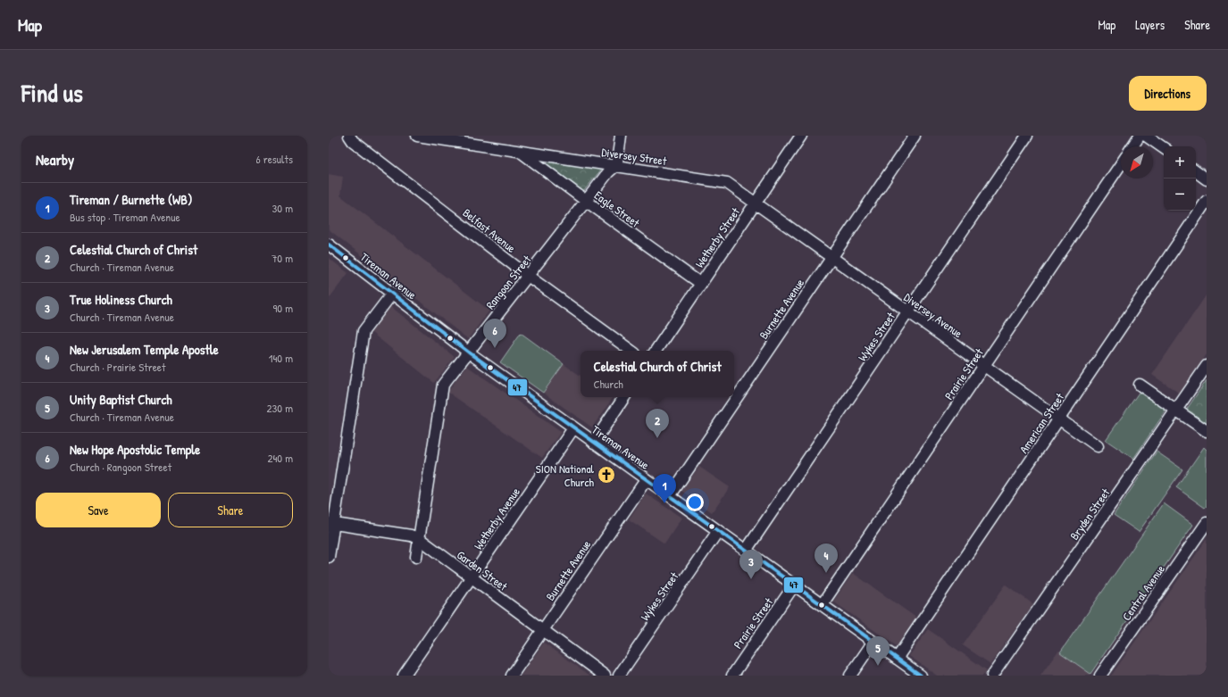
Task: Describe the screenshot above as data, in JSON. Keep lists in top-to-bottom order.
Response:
{
  "streets": {
    "street": [
      "Diversey Street",
      "Eagle Street",
      "Belfast Avenue",
      "Wetherby Street",
      "Tireman Avenue",
      "Rangoon Street",
      "Burnette Avenue",
      "Diversey Avenue",
      "Wykes Street",
      "Prairie Street",
      "American Street",
      "Bryden Street",
      "Wetherby Avenue",
      "Garden Street",
      "Central Avenue"
    ]
  },
  "crossings": [
    ["Diversey Street", "Eagle Street"],
    ["Diversey Street", "Wetherby Street"],
    ["Diversey Street", "Rangoon Street"],
    ["Diversey Street", "Diversey Avenue"],
    ["Eagle Street", "Wetherby Street"],
    ["Eagle Street", "Rangoon Street"],
    ["Belfast Avenue", "Rangoon Street"],
    ["Wetherby Street", "Diversey Avenue"],
    ["Tireman Avenue", "Rangoon Street"],
    ["Tireman Avenue", "Burnette Avenue"],
    ["Tireman Avenue", "Wykes Street"],
    ["Tireman Avenue", "Prairie Street"],
    ["Tireman Avenue", "American Street"],
    ["Tireman Avenue", "Wetherby Avenue"],
    ["Rangoon Street", "Garden Street"],
    ["Burnette Avenue", "Diversey Avenue"],
    ["Burnette Avenue", "Garden Street"],
    ["Diversey Avenue", "Wykes Street"],
    ["Diversey Avenue", "Prairie Street"],
    ["Diversey Avenue", "American Street"],
    ["Wetherby Avenue", "Garden Street"]
  ],
  "places": {
    "church": ["SION National Church"]
  },
  "lines": ["transit line 47"],
  "north": "bottom left",
  "page": {
    "header": "Map",
    "nav": ["Map", "Layers", "Share"],
    "title": "Find us",
    "buttons": [
      "Directions",
      ["Save", "Share"]
    ],
    "heading": ["Nearby", "6 results"],
    "map_buttons": ["+", "−"],
    "list": [
      {
        "mark": "1",
        "name": "Tireman / Burnette (WB)",
        "note": "Bus stop · Tireman Avenue",
        "value": "30 m"
      },
      {
        "mark": "2",
        "name": "Celestial Church of Christ",
        "note": "Church · Tireman Avenue",
        "value": "70 m"
      },
      {
        "mark": "3",
        "name": "True Holiness Church",
        "note": "Church · Tireman Avenue",
        "value": "90 m"
      },
      {
        "mark": "4",
        "name": "New Jerusalem Temple Apostle",
        "note": "Church · Prairie Street",
        "value": "140 m"
      },
      {
        "mark": "5",
        "name": "Unity Baptist Church",
        "note": "Church · Tireman Avenue",
        "value": "230 m"
      },
      {
        "mark": "6",
        "name": "New Hope Apostolic Temple",
        "note": "Church · Rangoon Street",
        "value": "240 m"
      }
    ],
    "pins": [
      "6",
      "2",
      "1",
      "4",
      "3",
      "5"
    ],
    "popup": ["Celestial Church of Christ", "Church"]
  }
}
